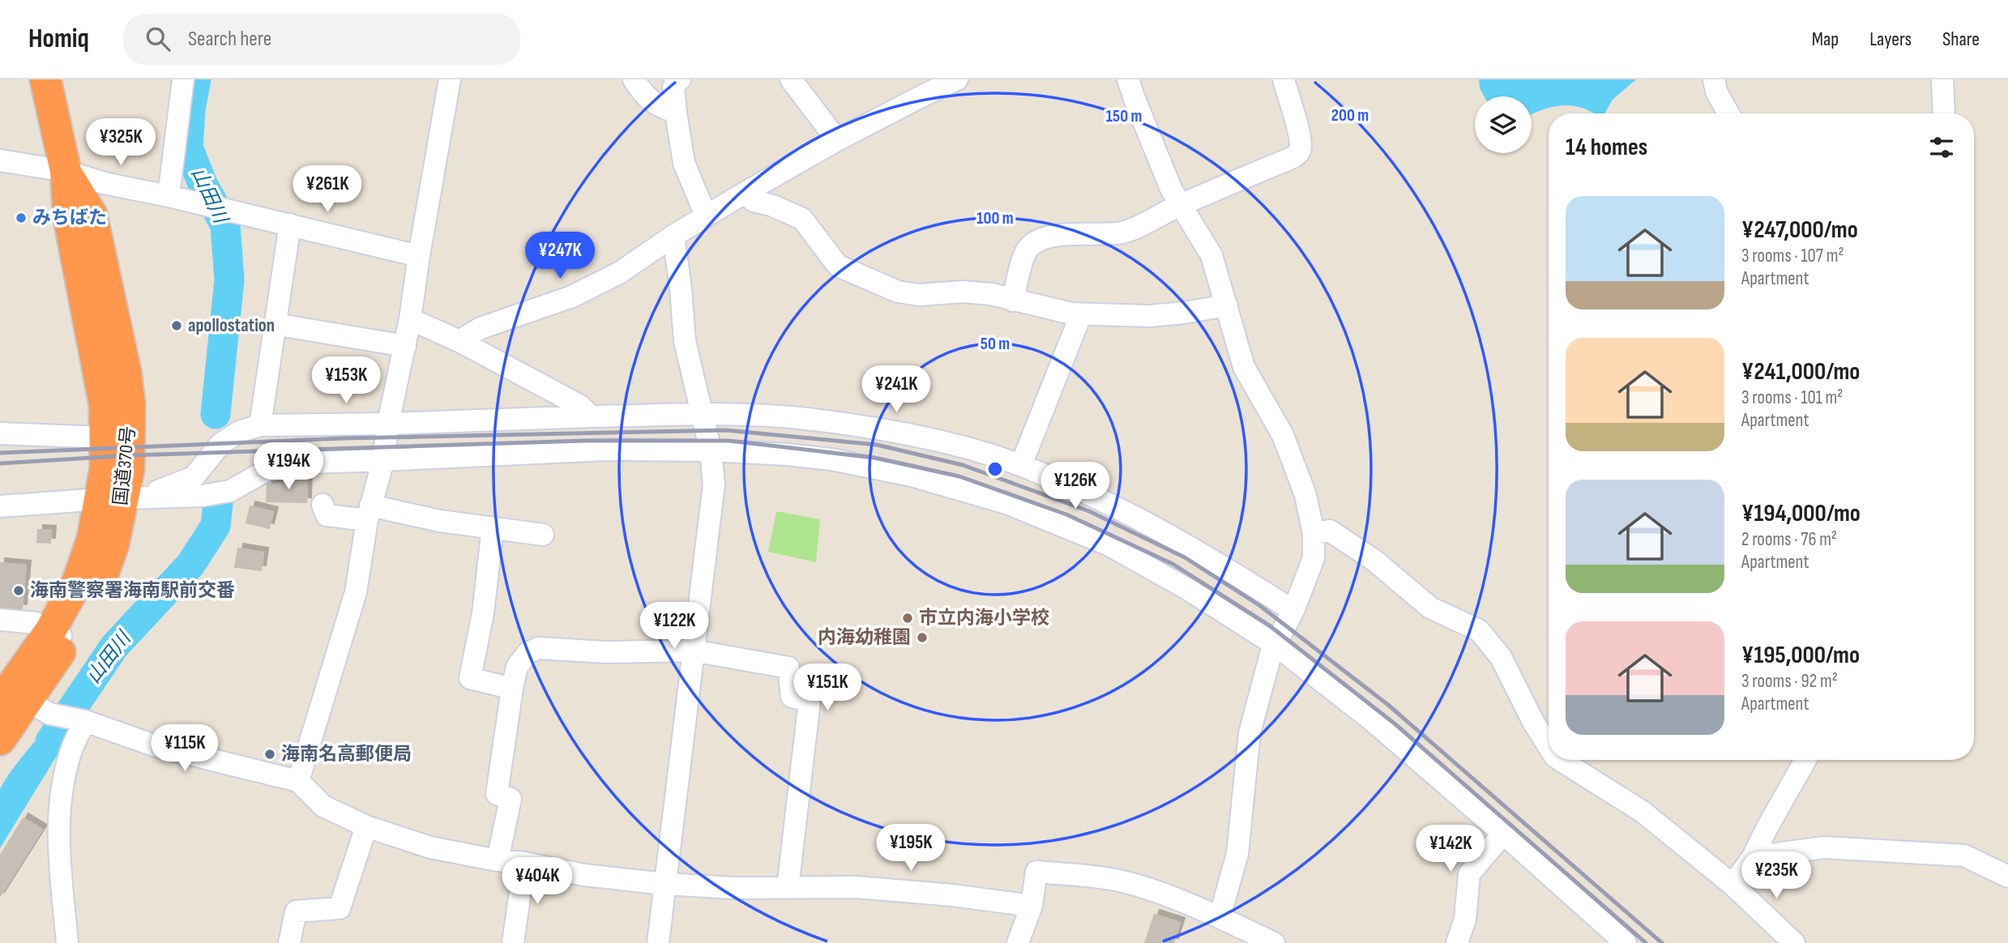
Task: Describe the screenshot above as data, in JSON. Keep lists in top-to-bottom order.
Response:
{
  "streets": {
    "highway": ["国道370号"]
  },
  "water": ["山田川"],
  "places": [
    "みちばた",
    "apollostation",
    "海南警察署海南駅前交番",
    "市立内海小学校",
    "内海幼稚園",
    "海南名高郵便局"
  ],
  "page": {
    "header": "Homiq",
    "search": "Search here",
    "nav": ["Map", "Layers", "Share"],
    "heading": "14 homes",
    "price": [
      "¥325K",
      "¥261K",
      "¥247K",
      "¥153K",
      "¥241K",
      "¥194K",
      "¥126K",
      "¥122K",
      "¥151K",
      "¥115K",
      "¥195K",
      "¥142K",
      "¥235K",
      "¥404K"
    ],
    "list": [
      {
        "name": "¥247,000/mo",
        "note": "3 rooms · 107 m² · Apartment"
      },
      {
        "name": "¥241,000/mo",
        "note": "3 rooms · 101 m² · Apartment"
      },
      {
        "name": "¥194,000/mo",
        "note": "2 rooms · 76 m² · Apartment"
      },
      {
        "name": "¥195,000/mo",
        "note": "3 rooms · 92 m² · Apartment"
      }
    ]
  },
  "rings": [
    "200 m",
    "150 m",
    "100 m",
    "50 m"
  ]
}
